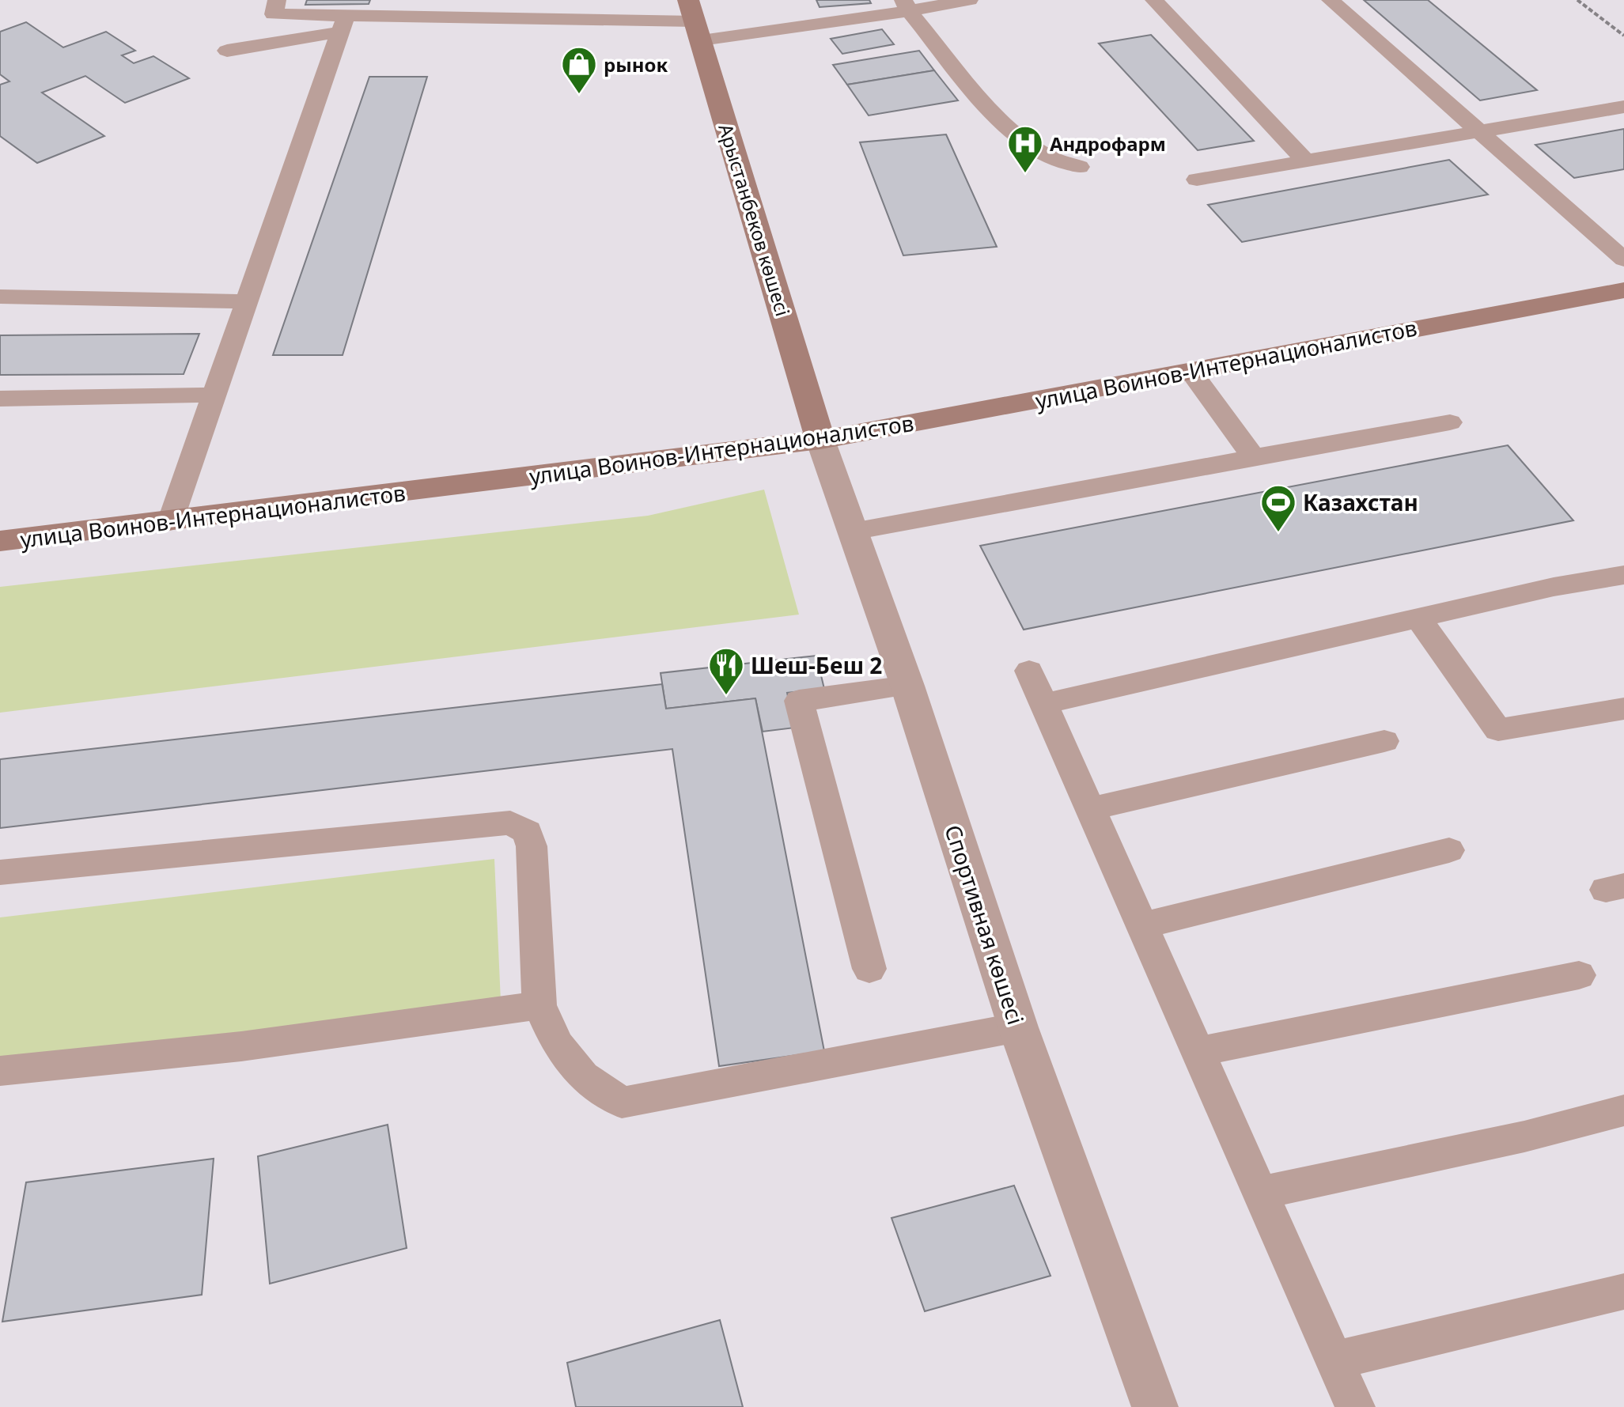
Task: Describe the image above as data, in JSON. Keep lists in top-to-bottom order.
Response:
{
  "streets": {
    "street": ["Арыстанбеков көшесі", "улица Воинов-Интернационалистов", "Спортивная көшесі"]
  },
  "crossings": [
    ["Арыстанбеков көшесі", "улица Воинов-Интернационалистов"],
    ["Арыстанбеков көшесі", "Спортивная көшесі"],
    ["улица Воинов-Интернационалистов", "Спортивная көшесі"]
  ],
  "places": {
    "shop": ["рынок"],
    "hospital": ["Андрофарм"],
    "sports": ["Казахстан"],
    "restaurant": ["Шеш-Беш 2"]
  }
}
